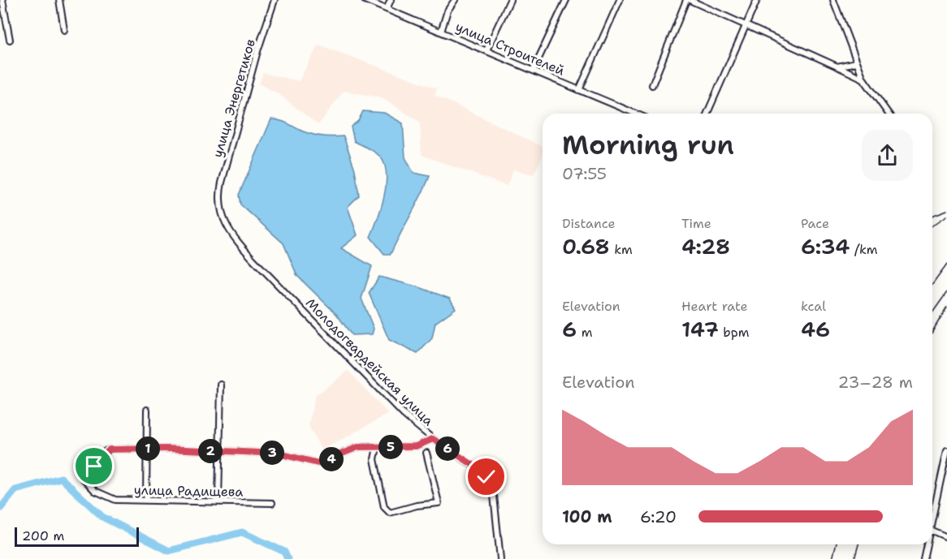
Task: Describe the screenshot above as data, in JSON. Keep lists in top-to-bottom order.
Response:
{
  "streets": {
    "street": [
      "улица Строителей",
      "улица Энергетиков",
      "Молодогвардейская улица",
      "улица Радищева"
    ]
  },
  "crossings": [
    ["улица Энергетиков", "Молодогвардейская улица"]
  ],
  "scale_bar": "200 m",
  "page": {
    "heading": ["Morning run", "07:55"],
    "stats": [
      ["Distance", "0.68 km"],
      ["Time", "4:28"],
      ["Pace", "6:34 /km"],
      ["Elevation", "6 m"],
      ["Heart rate", "147 bpm"],
      ["kcal", "46"]
    ],
    "chart": ["Elevation", "23–28 m"],
    "pins": [
      "5",
      "1",
      "6",
      "2",
      "3",
      "4"
    ],
    "list": [
      {
        "name": "100 m",
        "note": "6:20"
      }
    ],
    "scale": "200 m"
  }
}
